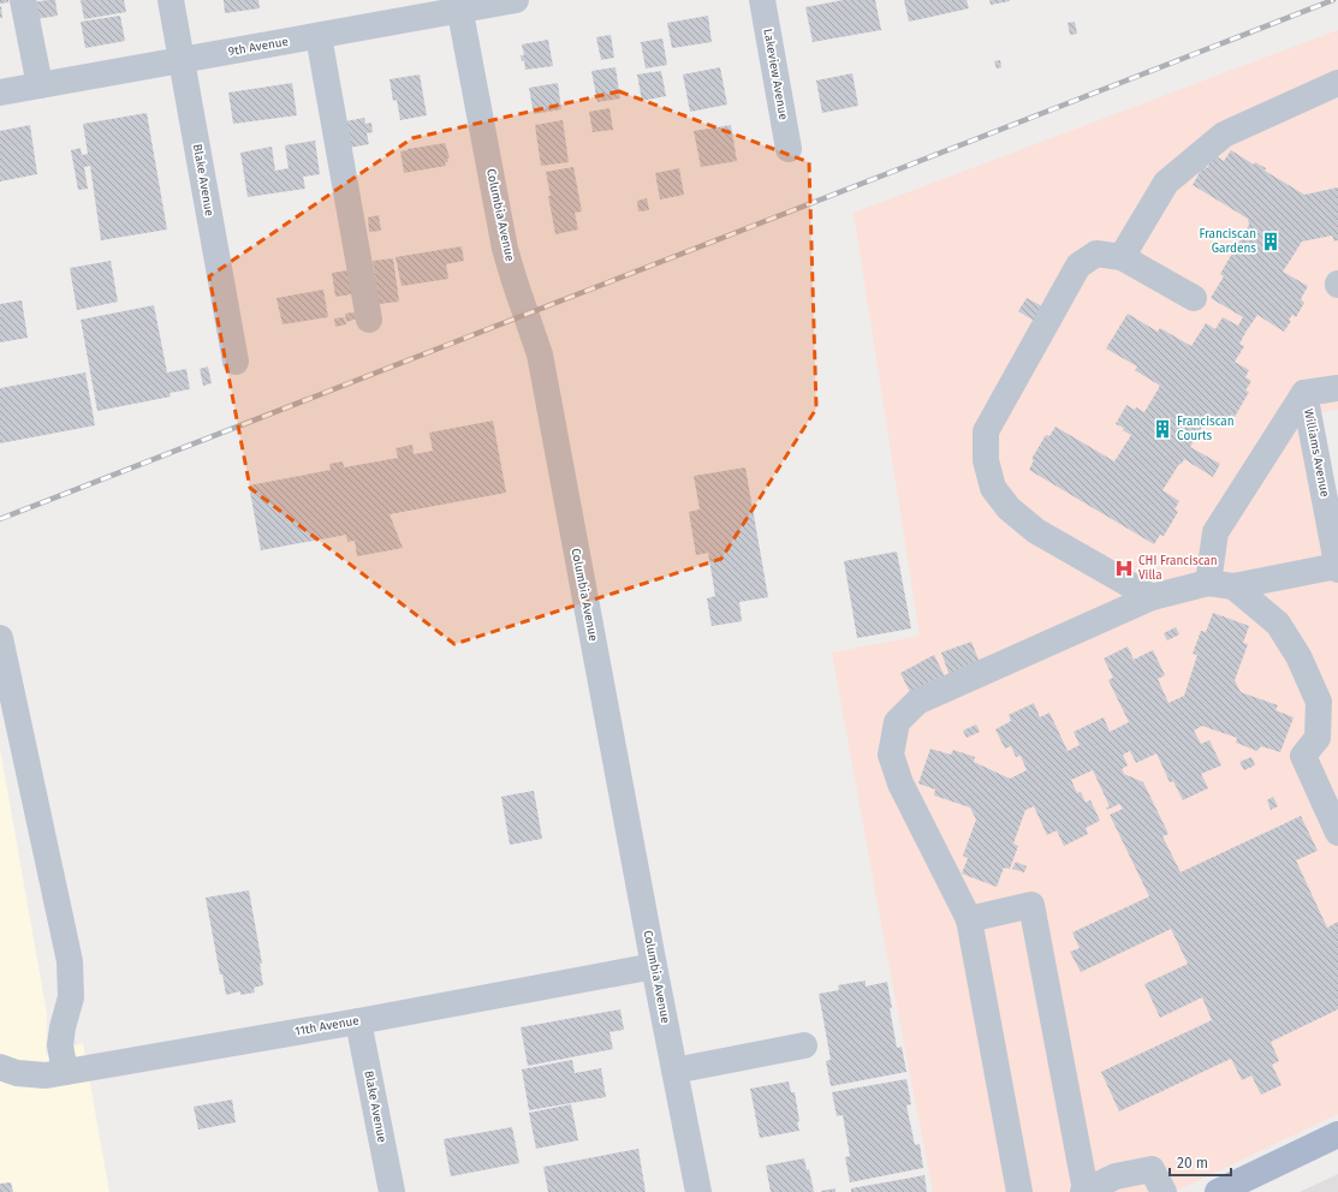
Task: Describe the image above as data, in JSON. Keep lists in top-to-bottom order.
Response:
{
  "streets": {
    "street": [
      "9th Avenue",
      "Lakeview Avenue",
      "Blake Avenue",
      "Columbia Avenue",
      "Williams Avenue",
      "11th Avenue"
    ]
  },
  "crossings": [
    ["9th Avenue", "Blake Avenue"],
    ["9th Avenue", "Columbia Avenue"],
    ["Blake Avenue", "11th Avenue"],
    ["Columbia Avenue", "11th Avenue"]
  ],
  "places": {
    "building": ["Franciscan Gardens", "Franciscan Courts"],
    "hospital": ["CHI Franciscan Villa"]
  },
  "scale_bar": "20 m"
}
